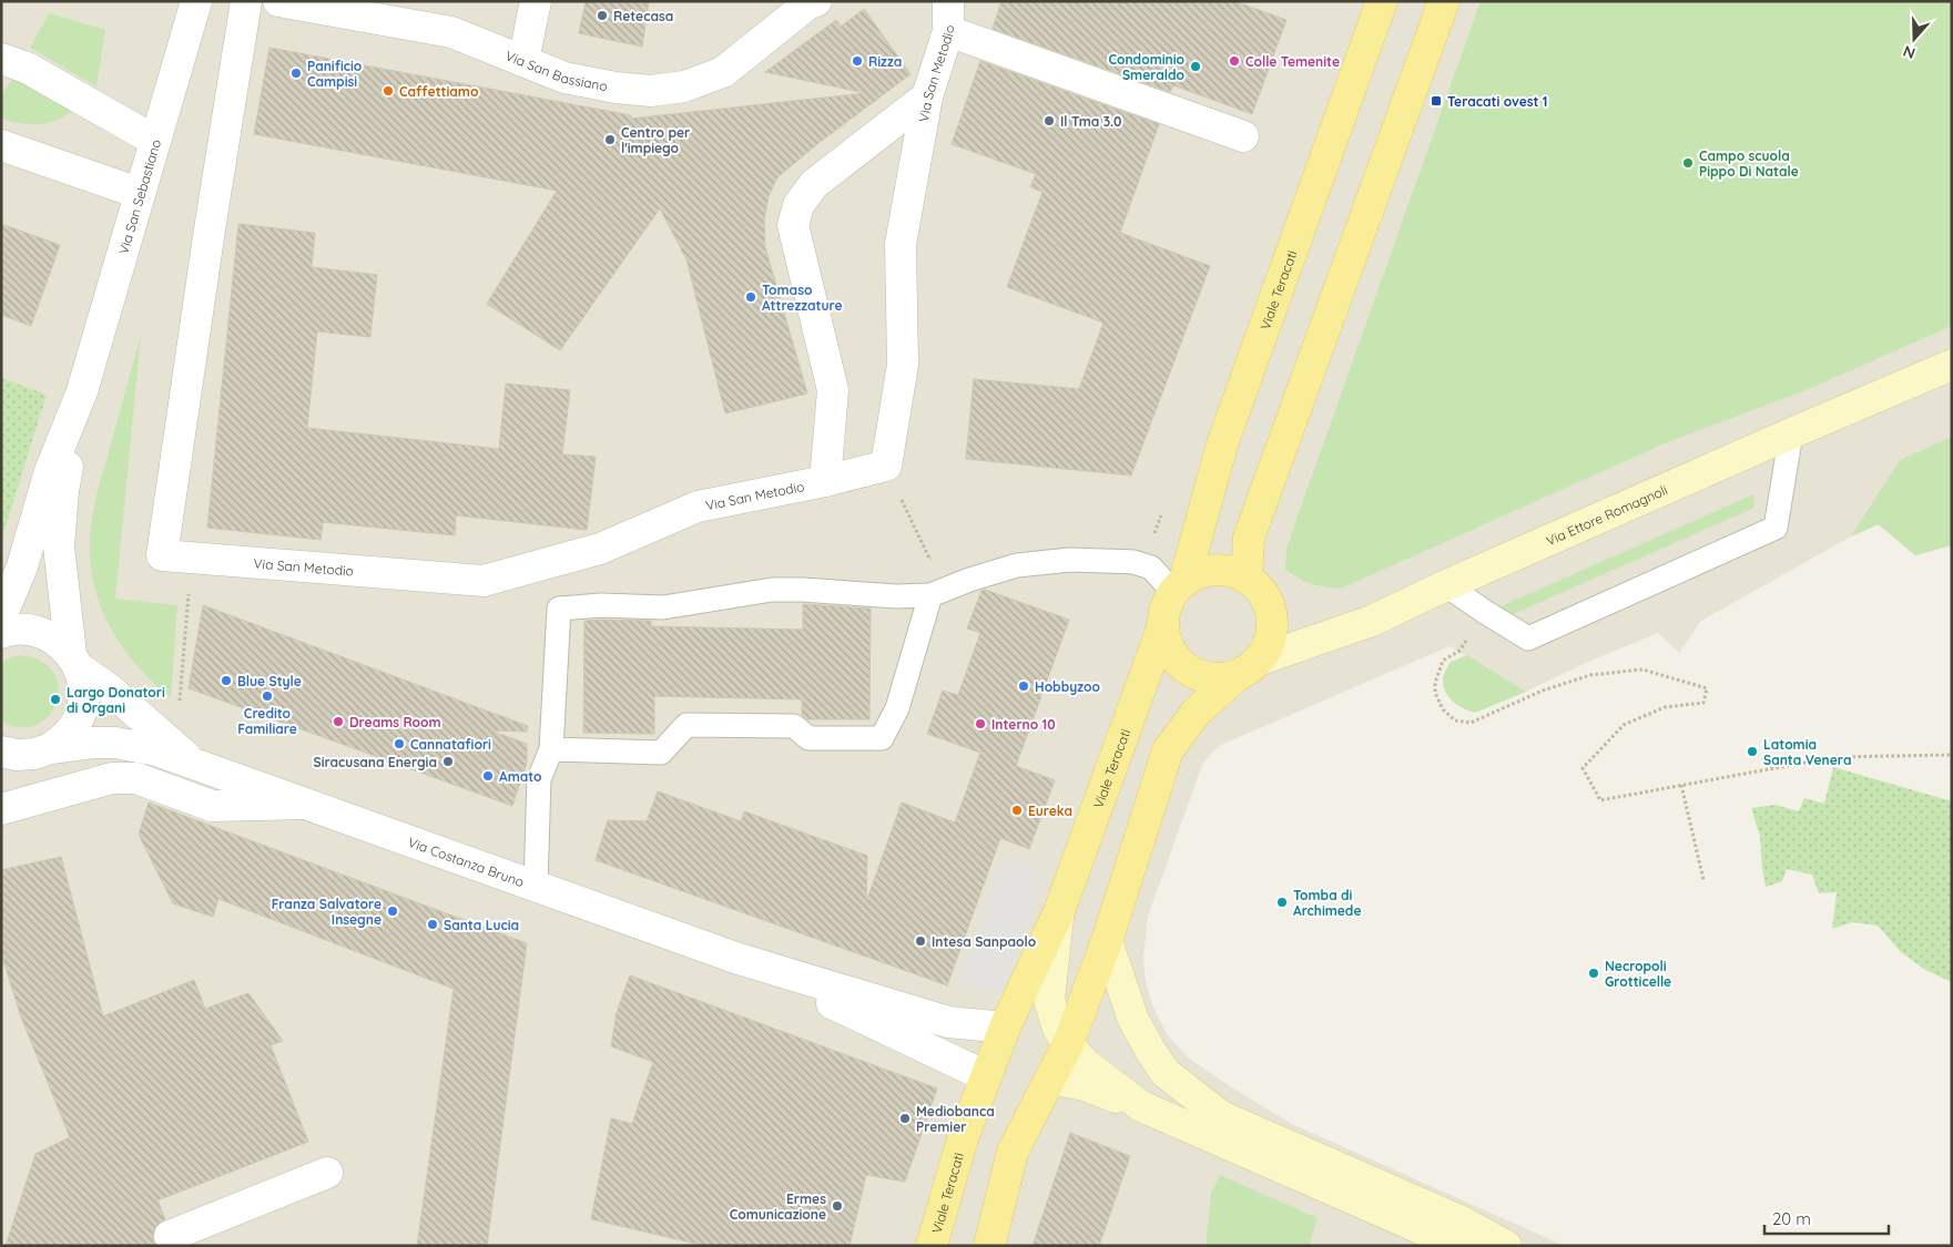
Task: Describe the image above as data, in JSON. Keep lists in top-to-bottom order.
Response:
{
  "streets": {
    "main road": ["Viale Teracati", "Via Ettore Romagnoli"],
    "street": [
      "Via San Bassiano",
      "Via San Metodio",
      "Via San Sebastiano",
      "Via Costanza Bruno"
    ]
  },
  "crossings": [
    ["Viale Teracati", "Via Ettore Romagnoli"]
  ],
  "places": {
    "other": [
      "Retecasa",
      "Rizza",
      "Colle Temenite",
      "Condominio Smeraldo",
      "Panificio Campisi",
      "Caffettiamo",
      "Il Tma 3.0",
      "Centro per l'impiego",
      "Campo scuola Pippo Di Natale",
      "Tomaso Attrezzature",
      "Blue Style",
      "Hobbyzoo",
      "Credito Familiare",
      "Largo Donatori di Organi",
      "Dreams Room",
      "Interno 10",
      "Cannatafiori",
      "Latomia Santa Venera",
      "Siracusana Energia",
      "Amato",
      "Eureka",
      "Tomba di Archimede",
      "Franza Salvatore Insegne",
      "Santa Lucia",
      "Intesa Sanpaolo",
      "Necropoli Grotticelle",
      "Mediobanca Premier",
      "Ermes Comunicazione"
    ],
    "transit": ["Teracati ovest 1"]
  },
  "scale_bar": "20 m",
  "north": "bottom"
}
